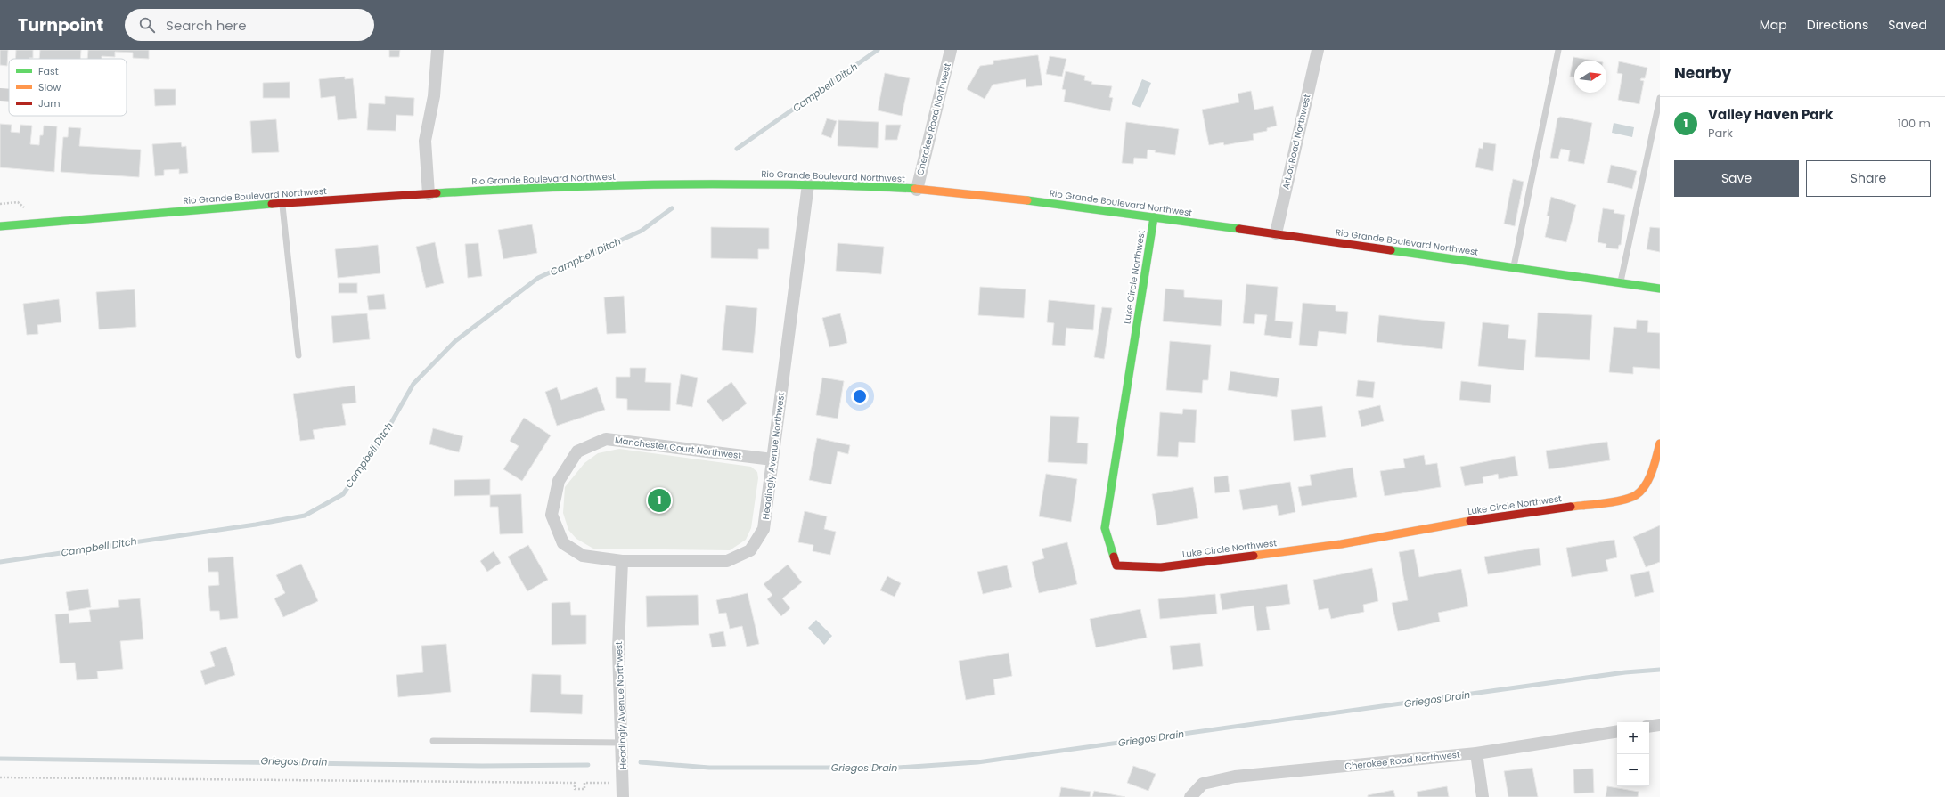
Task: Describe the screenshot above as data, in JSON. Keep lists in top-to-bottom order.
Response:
{
  "streets": {
    "main road": ["Rio Grande Boulevard Northwest", "Luke Circle Northwest"],
    "street": [
      "Cherokee Road Northwest",
      "Arbor Road Northwest",
      "Manchester Court Northwest",
      "Headingly Avenue Northwest"
    ]
  },
  "crossings": [
    ["Cherokee Road Northwest", "Rio Grande Boulevard Northwest"],
    ["Arbor Road Northwest", "Rio Grande Boulevard Northwest"],
    ["Rio Grande Boulevard Northwest", "Luke Circle Northwest"],
    ["Rio Grande Boulevard Northwest", "Headingly Avenue Northwest"],
    ["Manchester Court Northwest", "Headingly Avenue Northwest"]
  ],
  "water": ["Campbell Ditch", "Griegos Drain"],
  "legend": ["Fast", "Slow", "Jam"],
  "north": "right",
  "page": {
    "header": "Turnpoint",
    "search": "Search here",
    "nav": ["Map", "Directions", "Saved"],
    "heading": "Nearby",
    "list": [
      {
        "mark": "1",
        "name": "Valley Haven Park",
        "note": "Park",
        "value": "100 m"
      }
    ],
    "buttons": ["Save", "Share"],
    "pins": "1",
    "map_buttons": ["+", "−"]
  }
}
